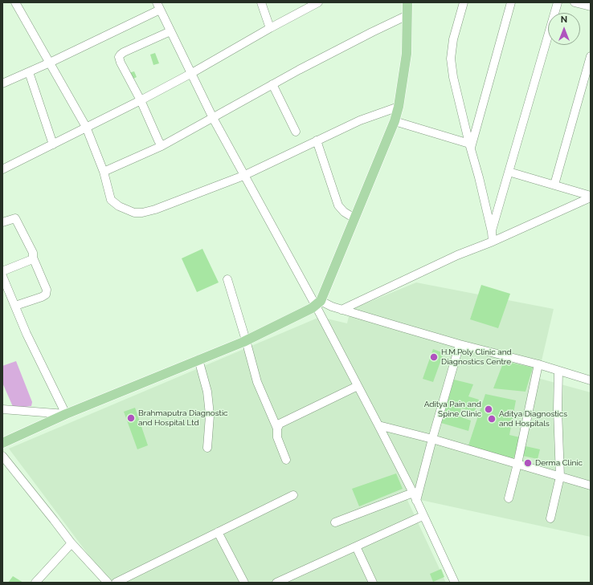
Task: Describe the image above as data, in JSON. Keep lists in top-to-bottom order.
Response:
{
  "places": [
    "H.M.Poly Clinic and Diagnostics Centre",
    "Aditya Pain and Spine Clinic",
    "Brahmaputra Diagnostic and Hospital Ltd",
    "Aditya Diagnostics and Hospitals",
    "Derma Clinic"
  ],
  "north": "top"
}
